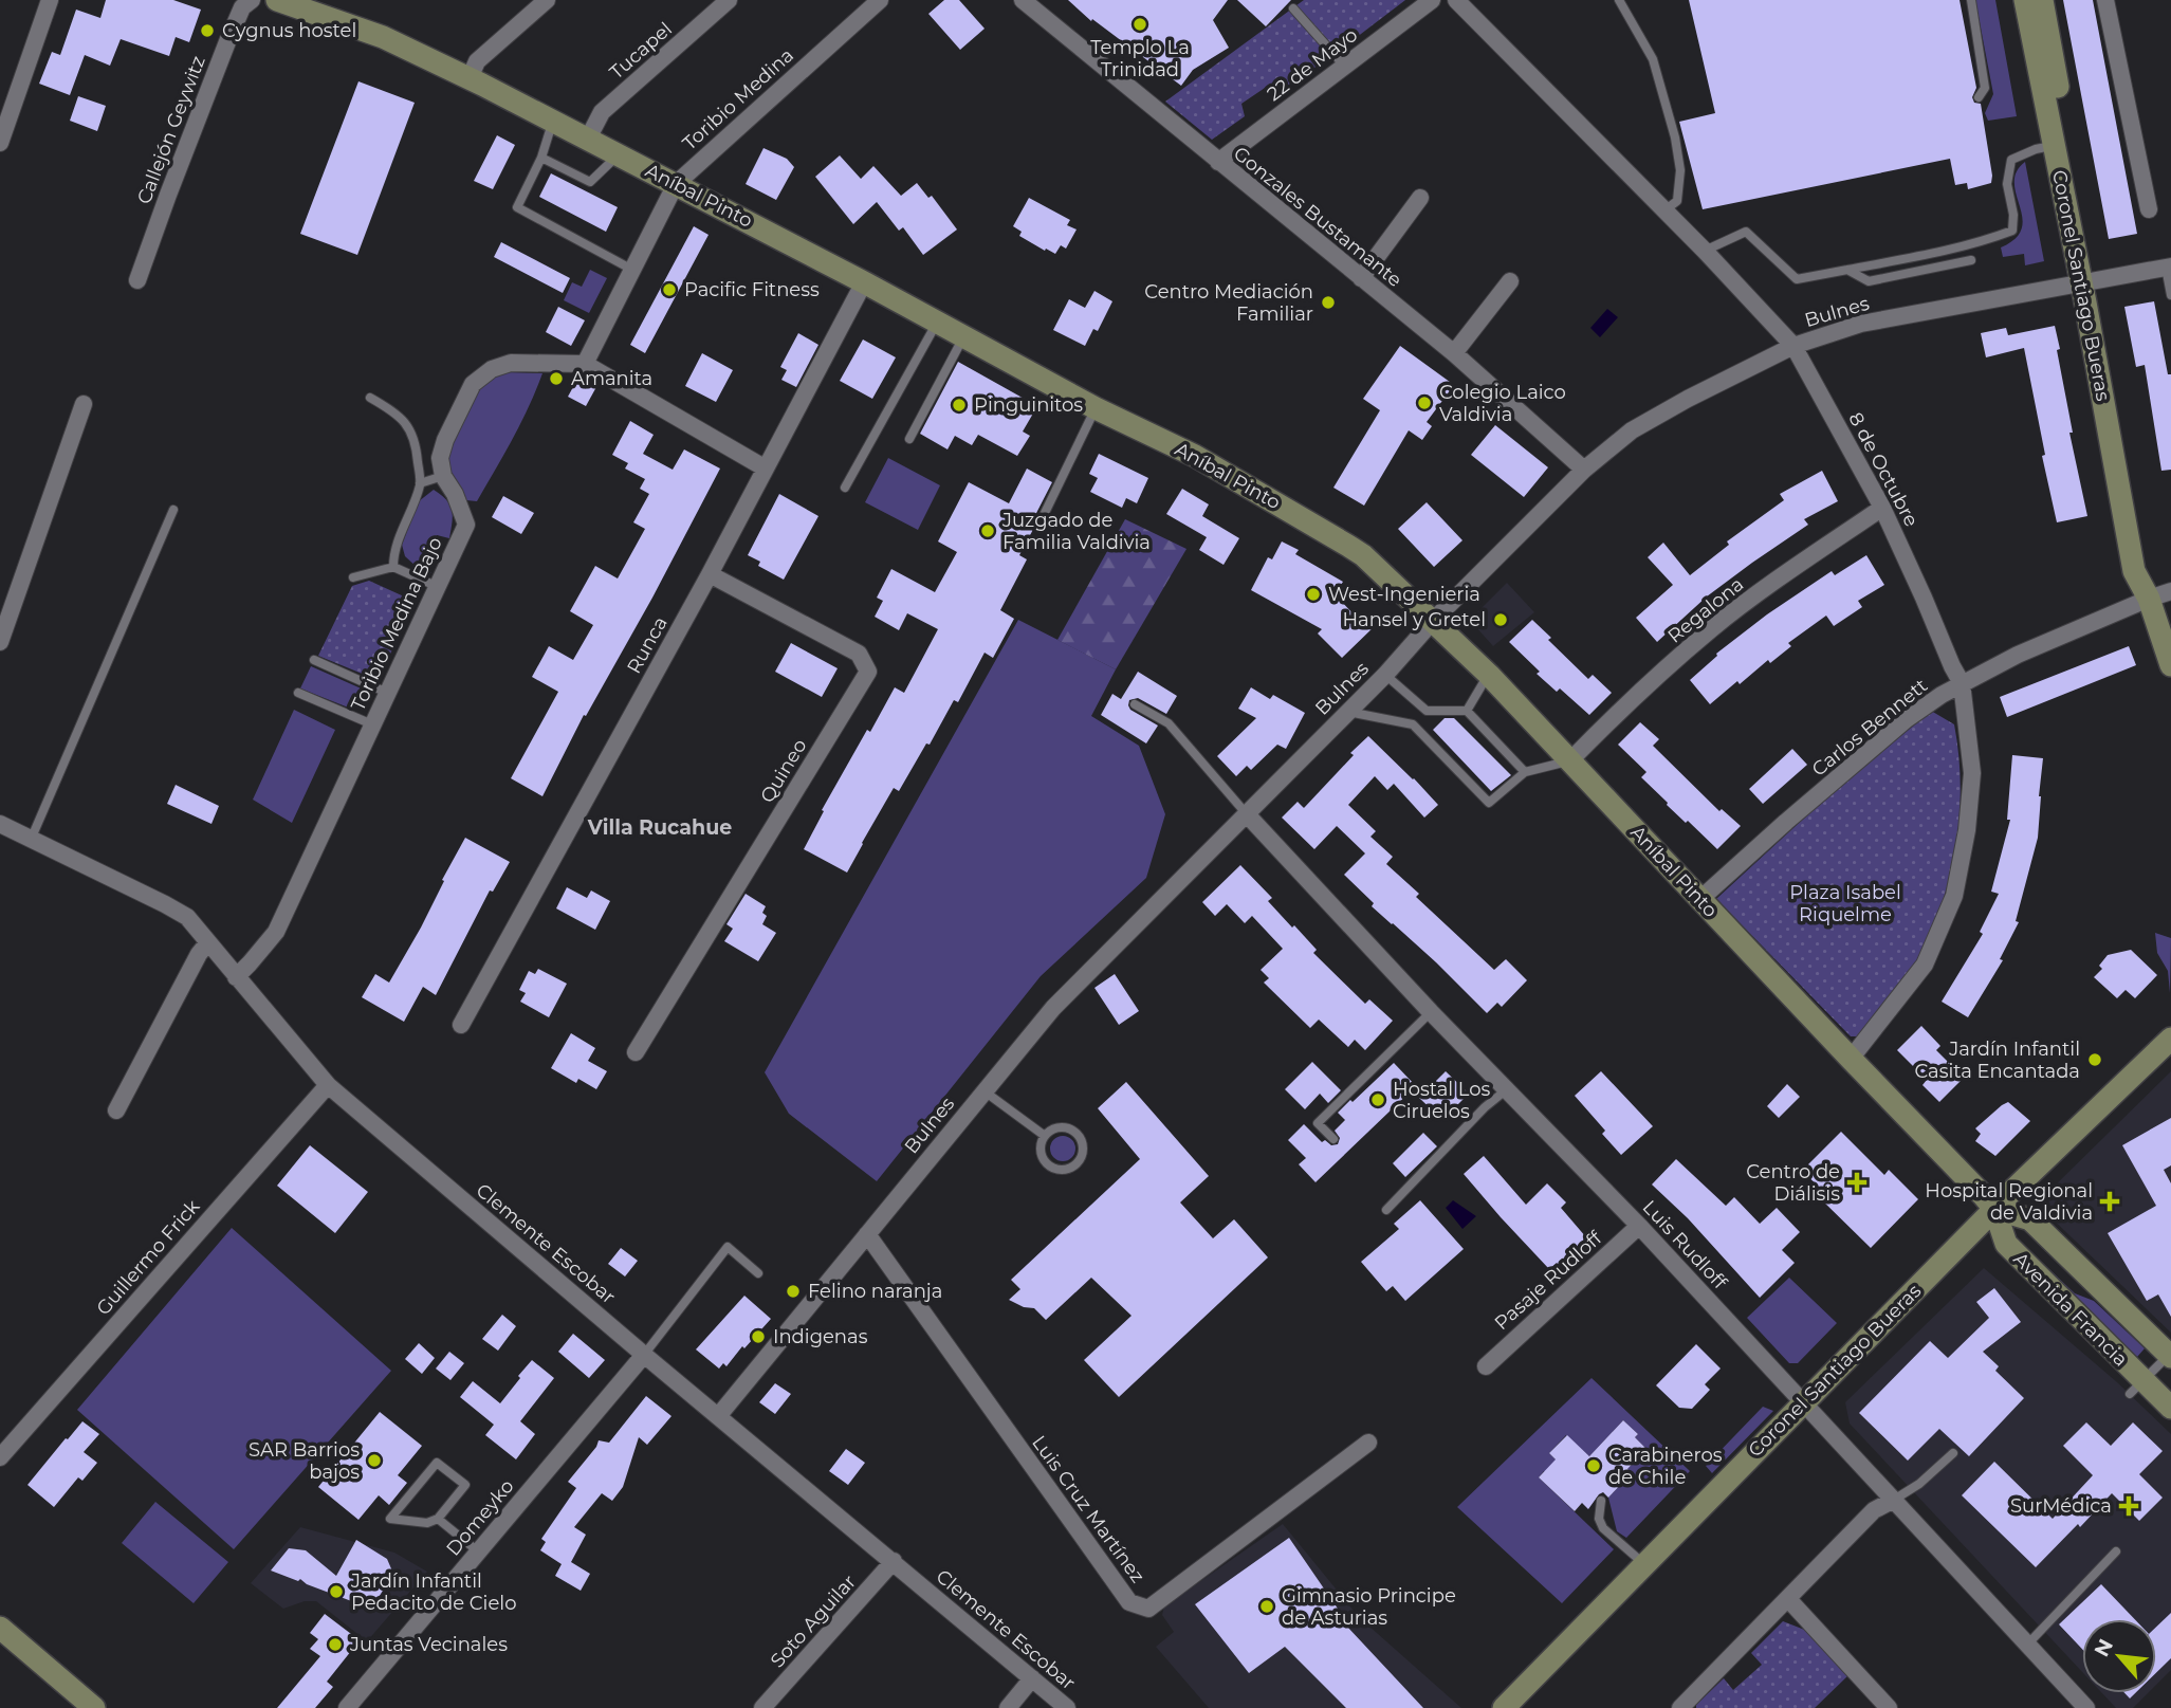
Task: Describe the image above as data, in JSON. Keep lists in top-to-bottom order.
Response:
{
  "streets": {
    "main road": ["Aníbal Pinto", "Coronel Santiago Bueras", "Avenida Francia"],
    "street": [
      "Tucapel",
      "22 de Mayo",
      "Toribio Medina",
      "Callejón Geywitz",
      "Gonzales Bustamante",
      "Bulnes",
      "8 de Octubre",
      "Regalona",
      "Toribio Medina Bajo",
      "Runca",
      "Carlos Bennett",
      "Quineo",
      "Clemente Escobar",
      "Luis Rudloff",
      "Guillermo Frick",
      "Pasaje Rudloff",
      "Luis Cruz Martínez",
      "Domeyko",
      "Soto Aguilar"
    ]
  },
  "crossings": [
    ["Tucapel", "Aníbal Pinto"],
    ["22 de Mayo", "Gonzales Bustamante"],
    ["Toribio Medina", "Aníbal Pinto"],
    ["Aníbal Pinto", "Coronel Santiago Bueras"],
    ["Aníbal Pinto", "Bulnes"],
    ["Aníbal Pinto", "8 de Octubre"],
    ["Aníbal Pinto", "Regalona"],
    ["Aníbal Pinto", "Runca"],
    ["Aníbal Pinto", "Carlos Bennett"],
    ["Aníbal Pinto", "Avenida Francia"],
    ["Gonzales Bustamante", "Bulnes"],
    ["Coronel Santiago Bueras", "Bulnes"],
    ["Coronel Santiago Bueras", "Carlos Bennett"],
    ["Coronel Santiago Bueras", "Luis Rudloff"],
    ["Coronel Santiago Bueras", "Avenida Francia"],
    ["Bulnes", "8 de Octubre"],
    ["Bulnes", "Clemente Escobar"],
    ["Bulnes", "Luis Rudloff"],
    ["Bulnes", "Luis Cruz Martínez"],
    ["8 de Octubre", "Regalona"],
    ["8 de Octubre", "Carlos Bennett"],
    ["Toribio Medina Bajo", "Clemente Escobar"],
    ["Runca", "Quineo"],
    ["Clemente Escobar", "Guillermo Frick"],
    ["Clemente Escobar", "Domeyko"],
    ["Clemente Escobar", "Soto Aguilar"],
    ["Luis Rudloff", "Pasaje Rudloff"]
  ],
  "districts": ["Villa Rucahue"],
  "parks": ["Plaza Isabel Riquelme"],
  "places": {
    "other": [
      "Templo La Trinidad",
      "Cygnus hostel",
      "Pacific Fitness",
      "Centro Mediación Familiar",
      "Amanita",
      "Colegio Laico Valdivia",
      "Pinguinitos",
      "Juzgado de Familia Valdivia",
      "West-Ingenieria",
      "Hansel y Gretel",
      "Jardín Infantil Casita Encantada",
      "Hostal Los Ciruelos",
      "Felino naranja",
      "Indigenas",
      "SAR Barrios bajos",
      "Carabineros de Chile",
      "Jardín Infantil Pedacito de Cielo",
      "Gimnasio Principe de Asturias",
      "Juntas Vecinales"
    ],
    "health": ["Centro de Diálisis", "Hospital Regional de Valdivia", "SurMédica"]
  },
  "north": "top left"
}
